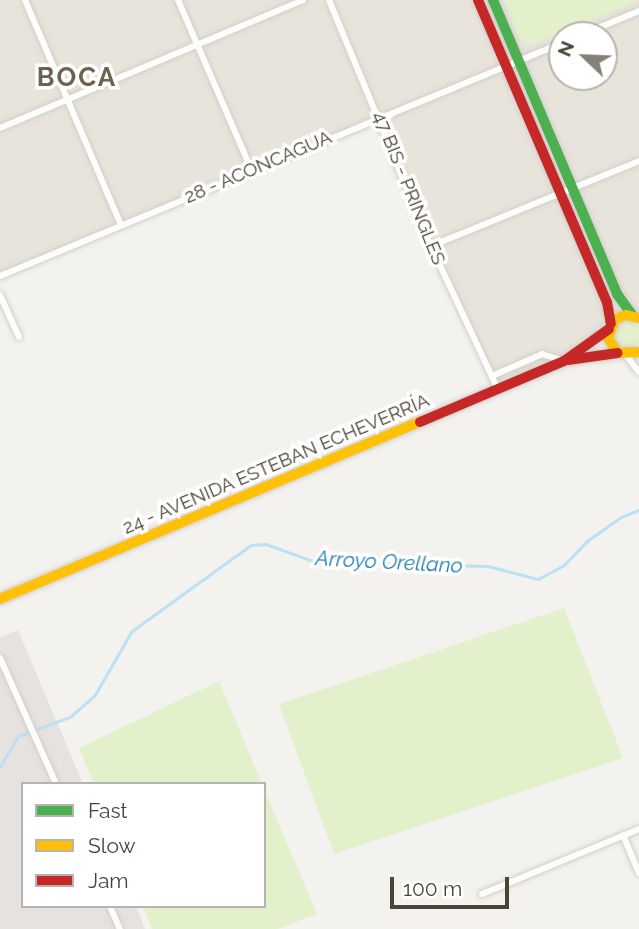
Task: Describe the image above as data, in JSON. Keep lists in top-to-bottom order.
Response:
{
  "streets": {
    "main road": ["24 - AVENIDA ESTEBAN ECHEVERRÍA"],
    "street": ["28 - ACONCAGUA", "47 BIS - PRINGLES"]
  },
  "crossings": [
    ["28 - ACONCAGUA", "47 BIS - PRINGLES"],
    ["47 BIS - PRINGLES", "24 - AVENIDA ESTEBAN ECHEVERRÍA"]
  ],
  "districts": ["BOCA"],
  "water": ["Arroyo Orellano"],
  "legend": ["Fast", "Slow", "Jam"],
  "scale_bar": "100 m",
  "north": "top left"
}
